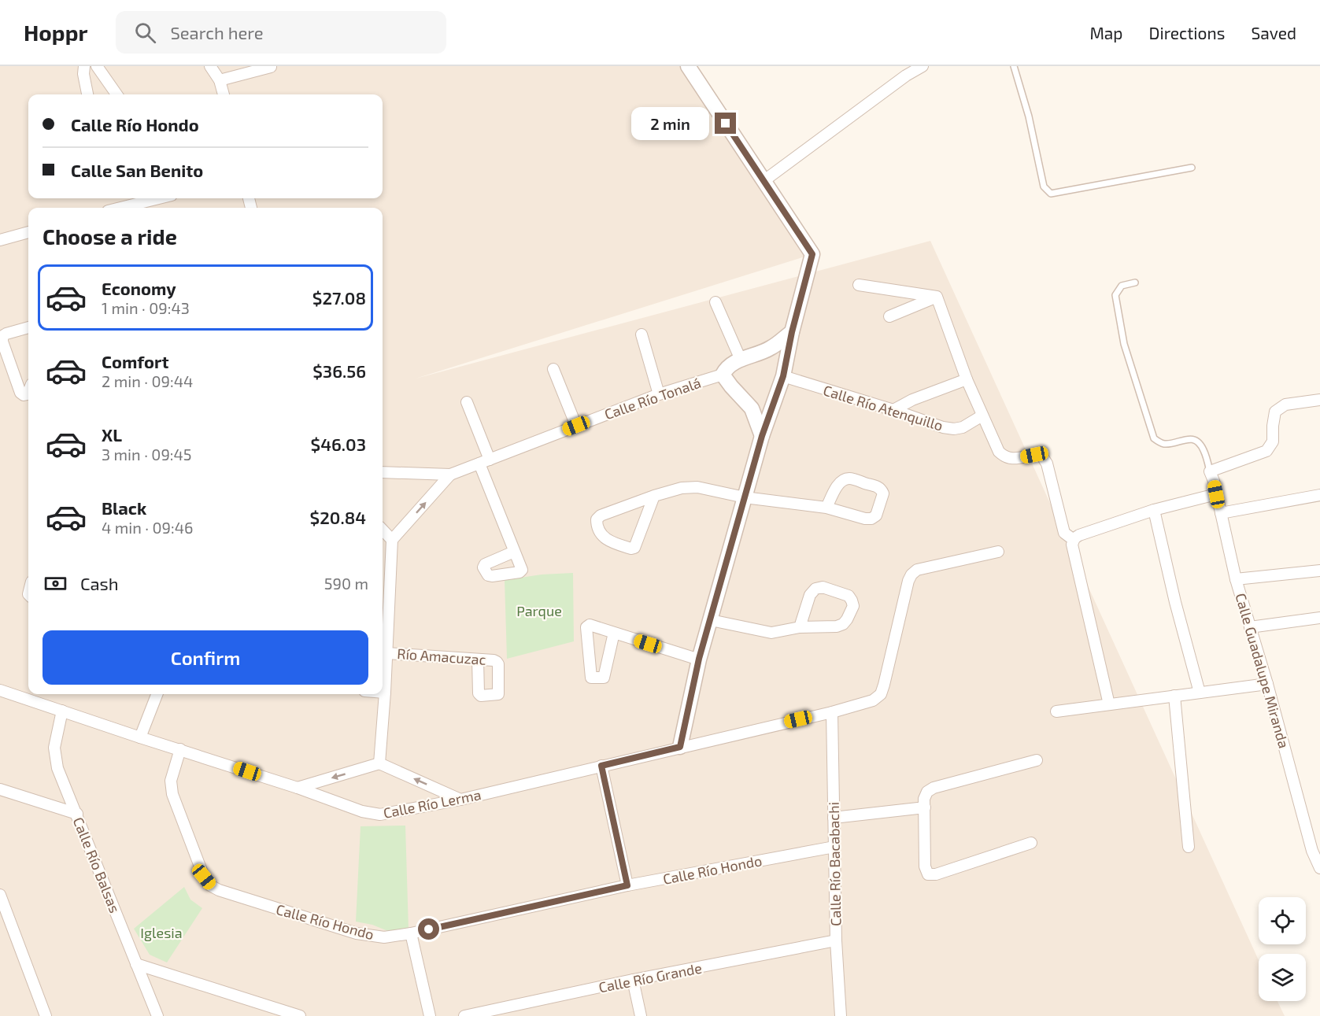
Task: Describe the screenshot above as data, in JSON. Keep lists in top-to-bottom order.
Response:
{
  "streets": {
    "street": [
      "Calle Río Tonalá",
      "Calle Río Atenquillo",
      "Río Amacuzac",
      "Calle Guadalupe Miranda",
      "Calle Río Lerma",
      "Calle Río Bacabachi",
      "Calle Río Balsas",
      "Calle Río Hondo",
      "Calle Río Grande"
    ]
  },
  "crossings": [
    ["Calle Río Tonalá", "Calle Río Atenquillo"],
    ["Calle Río Lerma", "Calle Río Bacabachi"],
    ["Calle Río Lerma", "Calle Río Balsas"],
    ["Calle Río Lerma", "Calle Río Hondo"],
    ["Calle Río Bacabachi", "Calle Río Hondo"],
    ["Calle Río Bacabachi", "Calle Río Grande"]
  ],
  "parks": ["Parque", "Iglesia"],
  "page": {
    "header": "Hoppr",
    "search": "Search here",
    "nav": ["Map", "Directions", "Saved"],
    "banner": ["Calle Río Hondo", "Calle San Benito"],
    "bubble": "2 min",
    "heading": "Choose a ride",
    "list": [
      {
        "name": "Economy",
        "note": "1 min · 09:43",
        "value": "$27.08"
      },
      {
        "name": "Comfort",
        "note": "2 min · 09:44",
        "value": "$36.56"
      },
      {
        "name": "XL",
        "note": "3 min · 09:45",
        "value": "$46.03"
      },
      {
        "name": "Black",
        "note": "4 min · 09:46",
        "value": "$20.84"
      }
    ],
    "pay": ["Cash", "590 m"],
    "buttons": "Confirm"
  }
}
